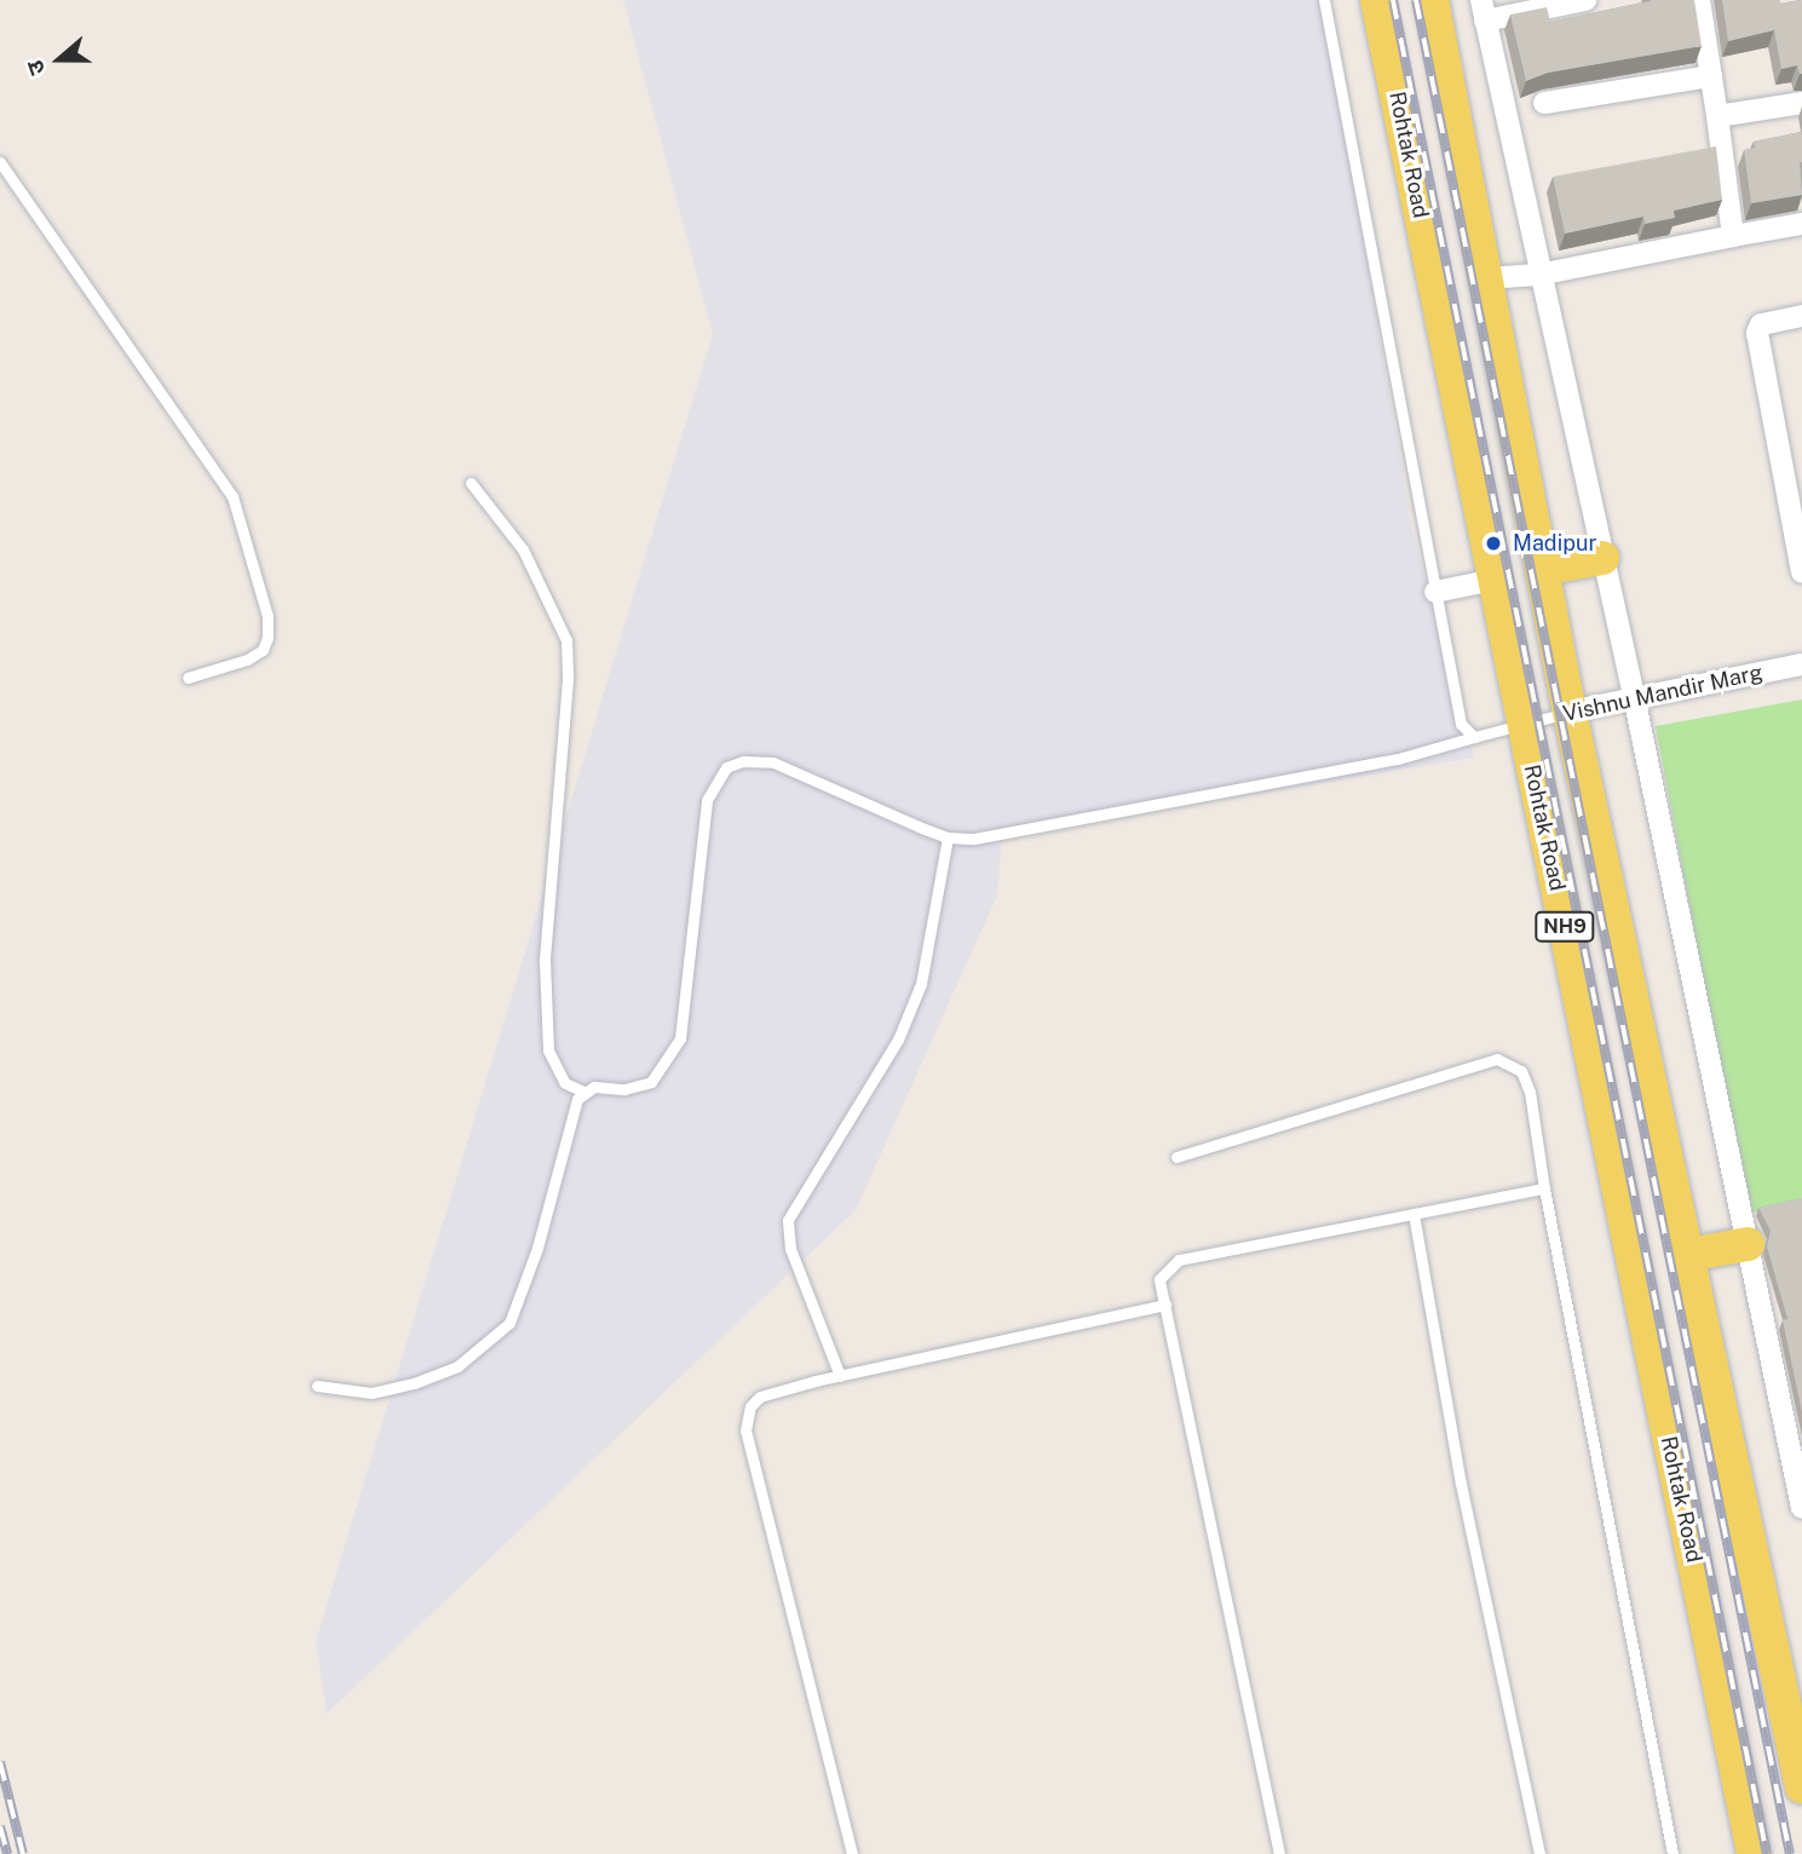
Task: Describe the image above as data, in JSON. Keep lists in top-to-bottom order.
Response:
{
  "streets": {
    "main road": ["Rohtak Road", "NH9"],
    "street": ["Vishnu Mandir Marg"]
  },
  "crossings": [
    ["Rohtak Road", "Vishnu Mandir Marg"],
    ["Vishnu Mandir Marg", "NH9"]
  ],
  "places": ["Madipur"],
  "north": "left"
}
